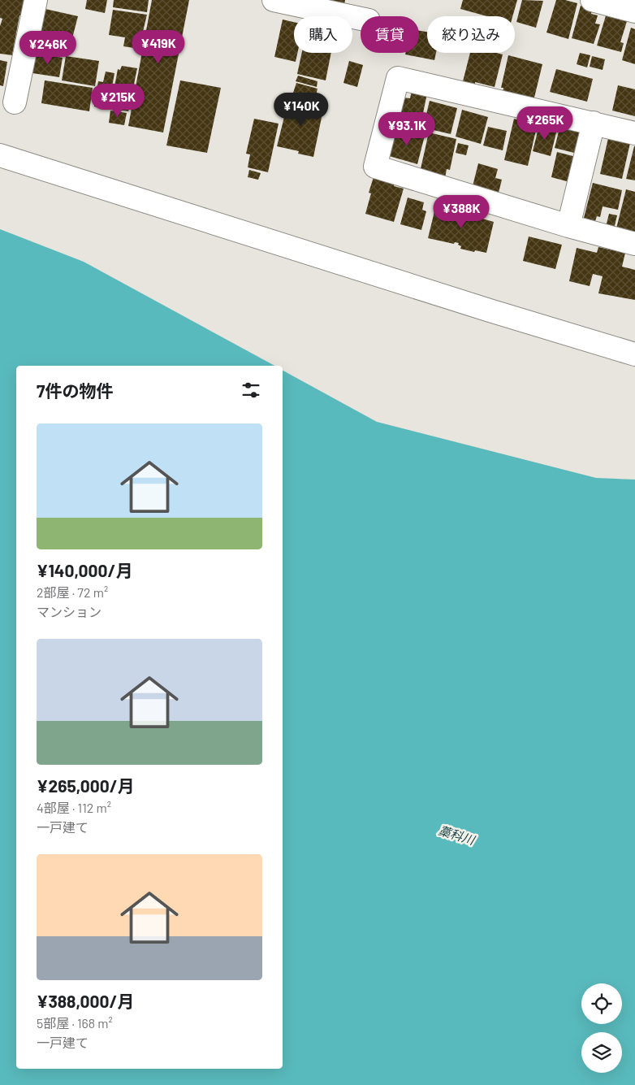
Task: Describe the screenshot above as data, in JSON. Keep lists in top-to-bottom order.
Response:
{
  "water": ["藁科川"],
  "page": {
    "chip": ["購入", "賃貸", "絞り込み"],
    "price": [
      "¥419K",
      "¥246K",
      "¥215K",
      "¥140K",
      "¥265K",
      "¥93.1K",
      "¥388K"
    ],
    "heading": "7件の物件",
    "list": [
      {
        "name": "¥140,000/月",
        "note": "2部屋 · 72 m² · マンション"
      },
      {
        "name": "¥265,000/月",
        "note": "4部屋 · 112 m² · 一戸建て"
      },
      {
        "name": "¥388,000/月",
        "note": "5部屋 · 168 m² · 一戸建て"
      }
    ]
  }
}
